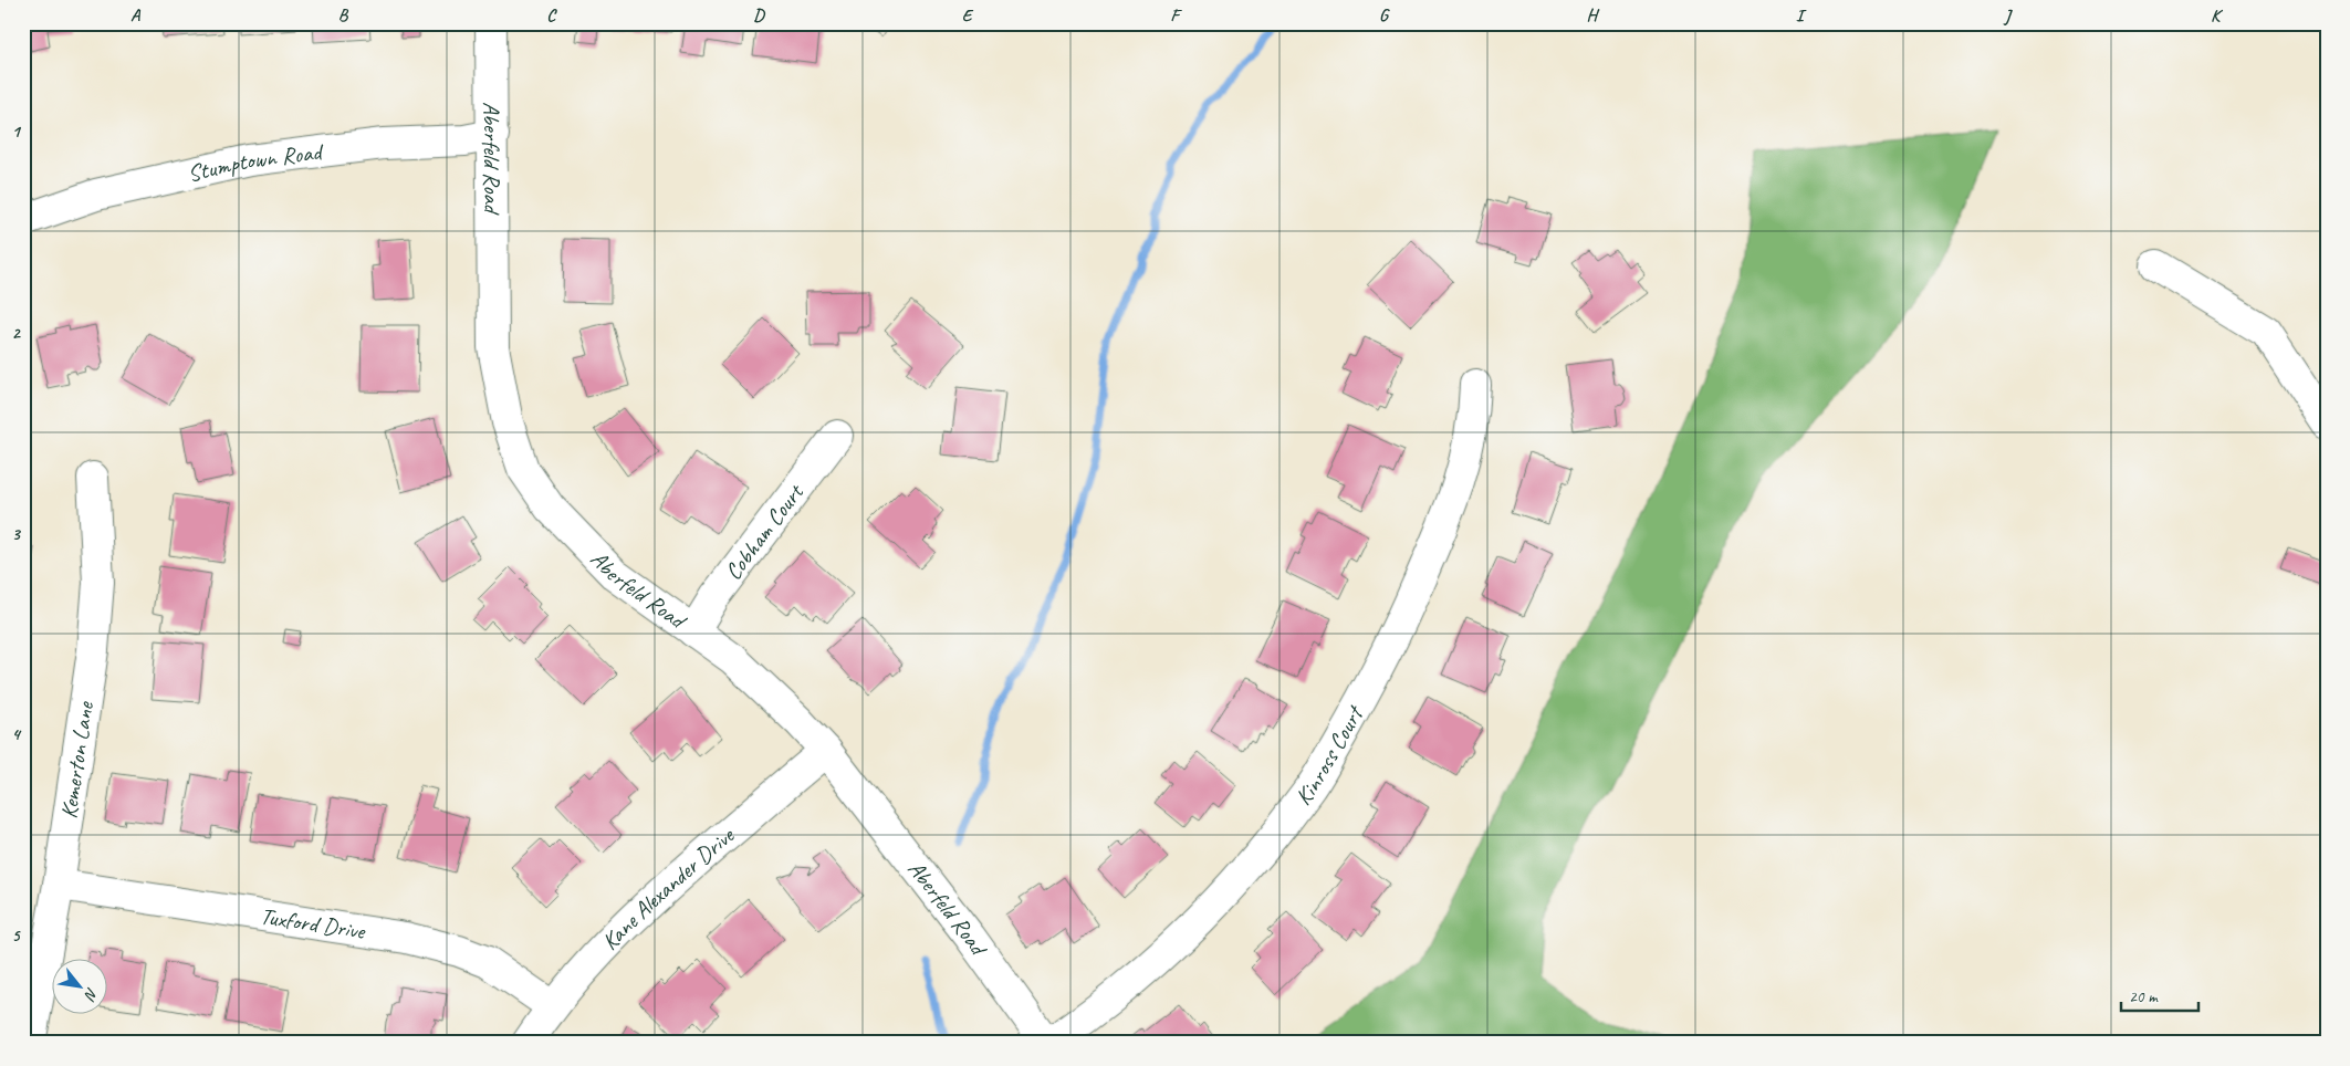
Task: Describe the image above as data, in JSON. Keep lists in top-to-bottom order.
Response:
{
  "streets": {
    "street": [
      "Aberfeld Road",
      "Stumptown Road",
      "Cobham Court",
      "Kinross Court",
      "Kemerton Lane",
      "Kane Alexander Drive",
      "Tuxford Drive"
    ]
  },
  "crossings": [
    ["Aberfeld Road", "Stumptown Road"],
    ["Aberfeld Road", "Cobham Court"],
    ["Aberfeld Road", "Kane Alexander Drive"],
    ["Kemerton Lane", "Tuxford Drive"],
    ["Kane Alexander Drive", "Tuxford Drive"]
  ],
  "scale_bar": "20 m",
  "north": "bottom right",
  "grid": {
    "columns": [
      "A",
      "B",
      "C",
      "D",
      "E",
      "F",
      "G",
      "H",
      "I",
      "J",
      "K"
    ],
    "rows": [
      "1",
      "2",
      "3",
      "4",
      "5"
    ]
  }
}
